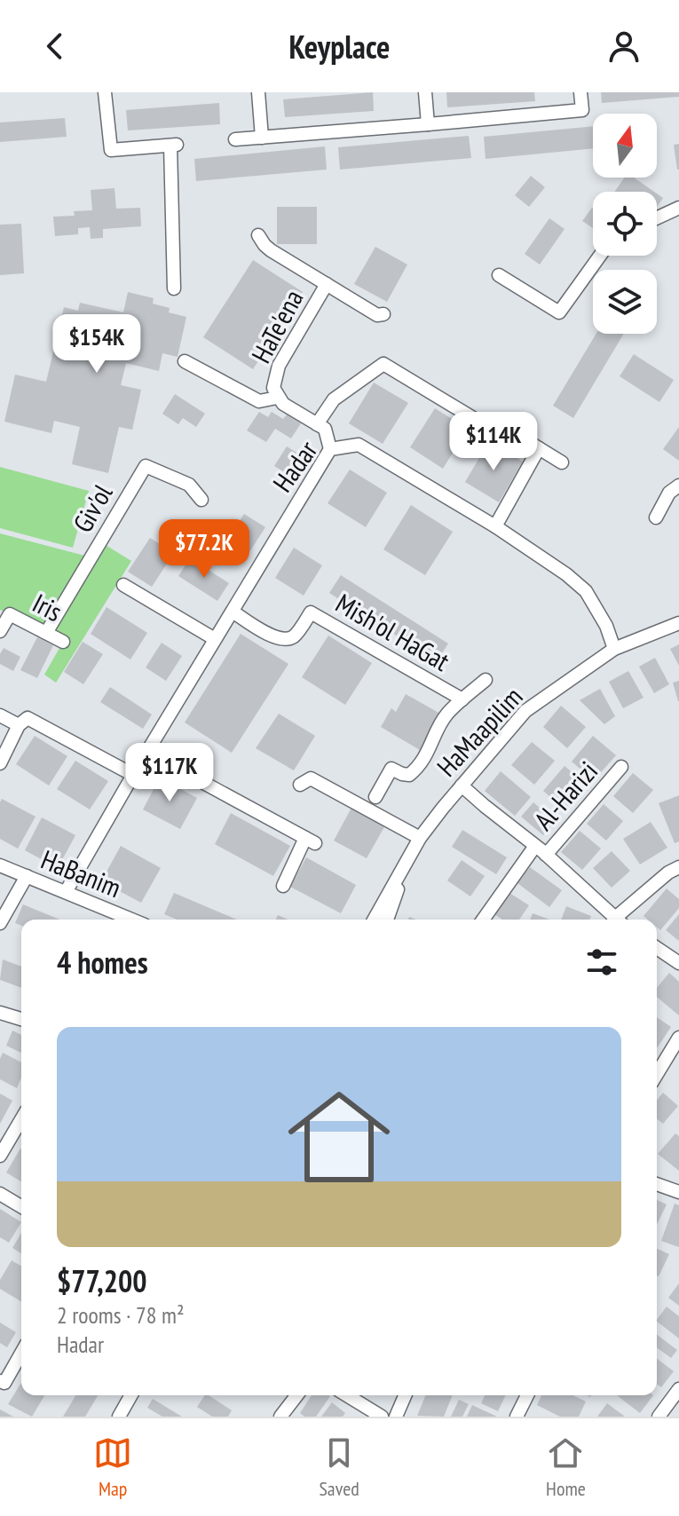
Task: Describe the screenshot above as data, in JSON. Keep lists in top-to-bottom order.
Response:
{
  "streets": {
    "street": [
      "HaTe'ena",
      "Hadar",
      "Giv'ol",
      "Iris",
      "Mish'ol HaGat",
      "HaMaapilim",
      "Al-Harizi",
      "HaBanim"
    ]
  },
  "crossings": [
    ["Hadar", "Mish'ol HaGat"],
    ["Hadar", "HaMaapilim"],
    ["Hadar", "HaBanim"],
    ["Giv'ol", "Iris"]
  ],
  "north": "top",
  "page": {
    "header": "Keyplace",
    "price": [
      "$154K",
      "$114K",
      "$77.2K",
      "$117K"
    ],
    "heading": "4 homes",
    "list": [
      {
        "name": "$77,200",
        "note": "2 rooms · 78 m² · Hadar"
      }
    ],
    "tabs": ["Map", "Saved", "Home"]
  }
}
